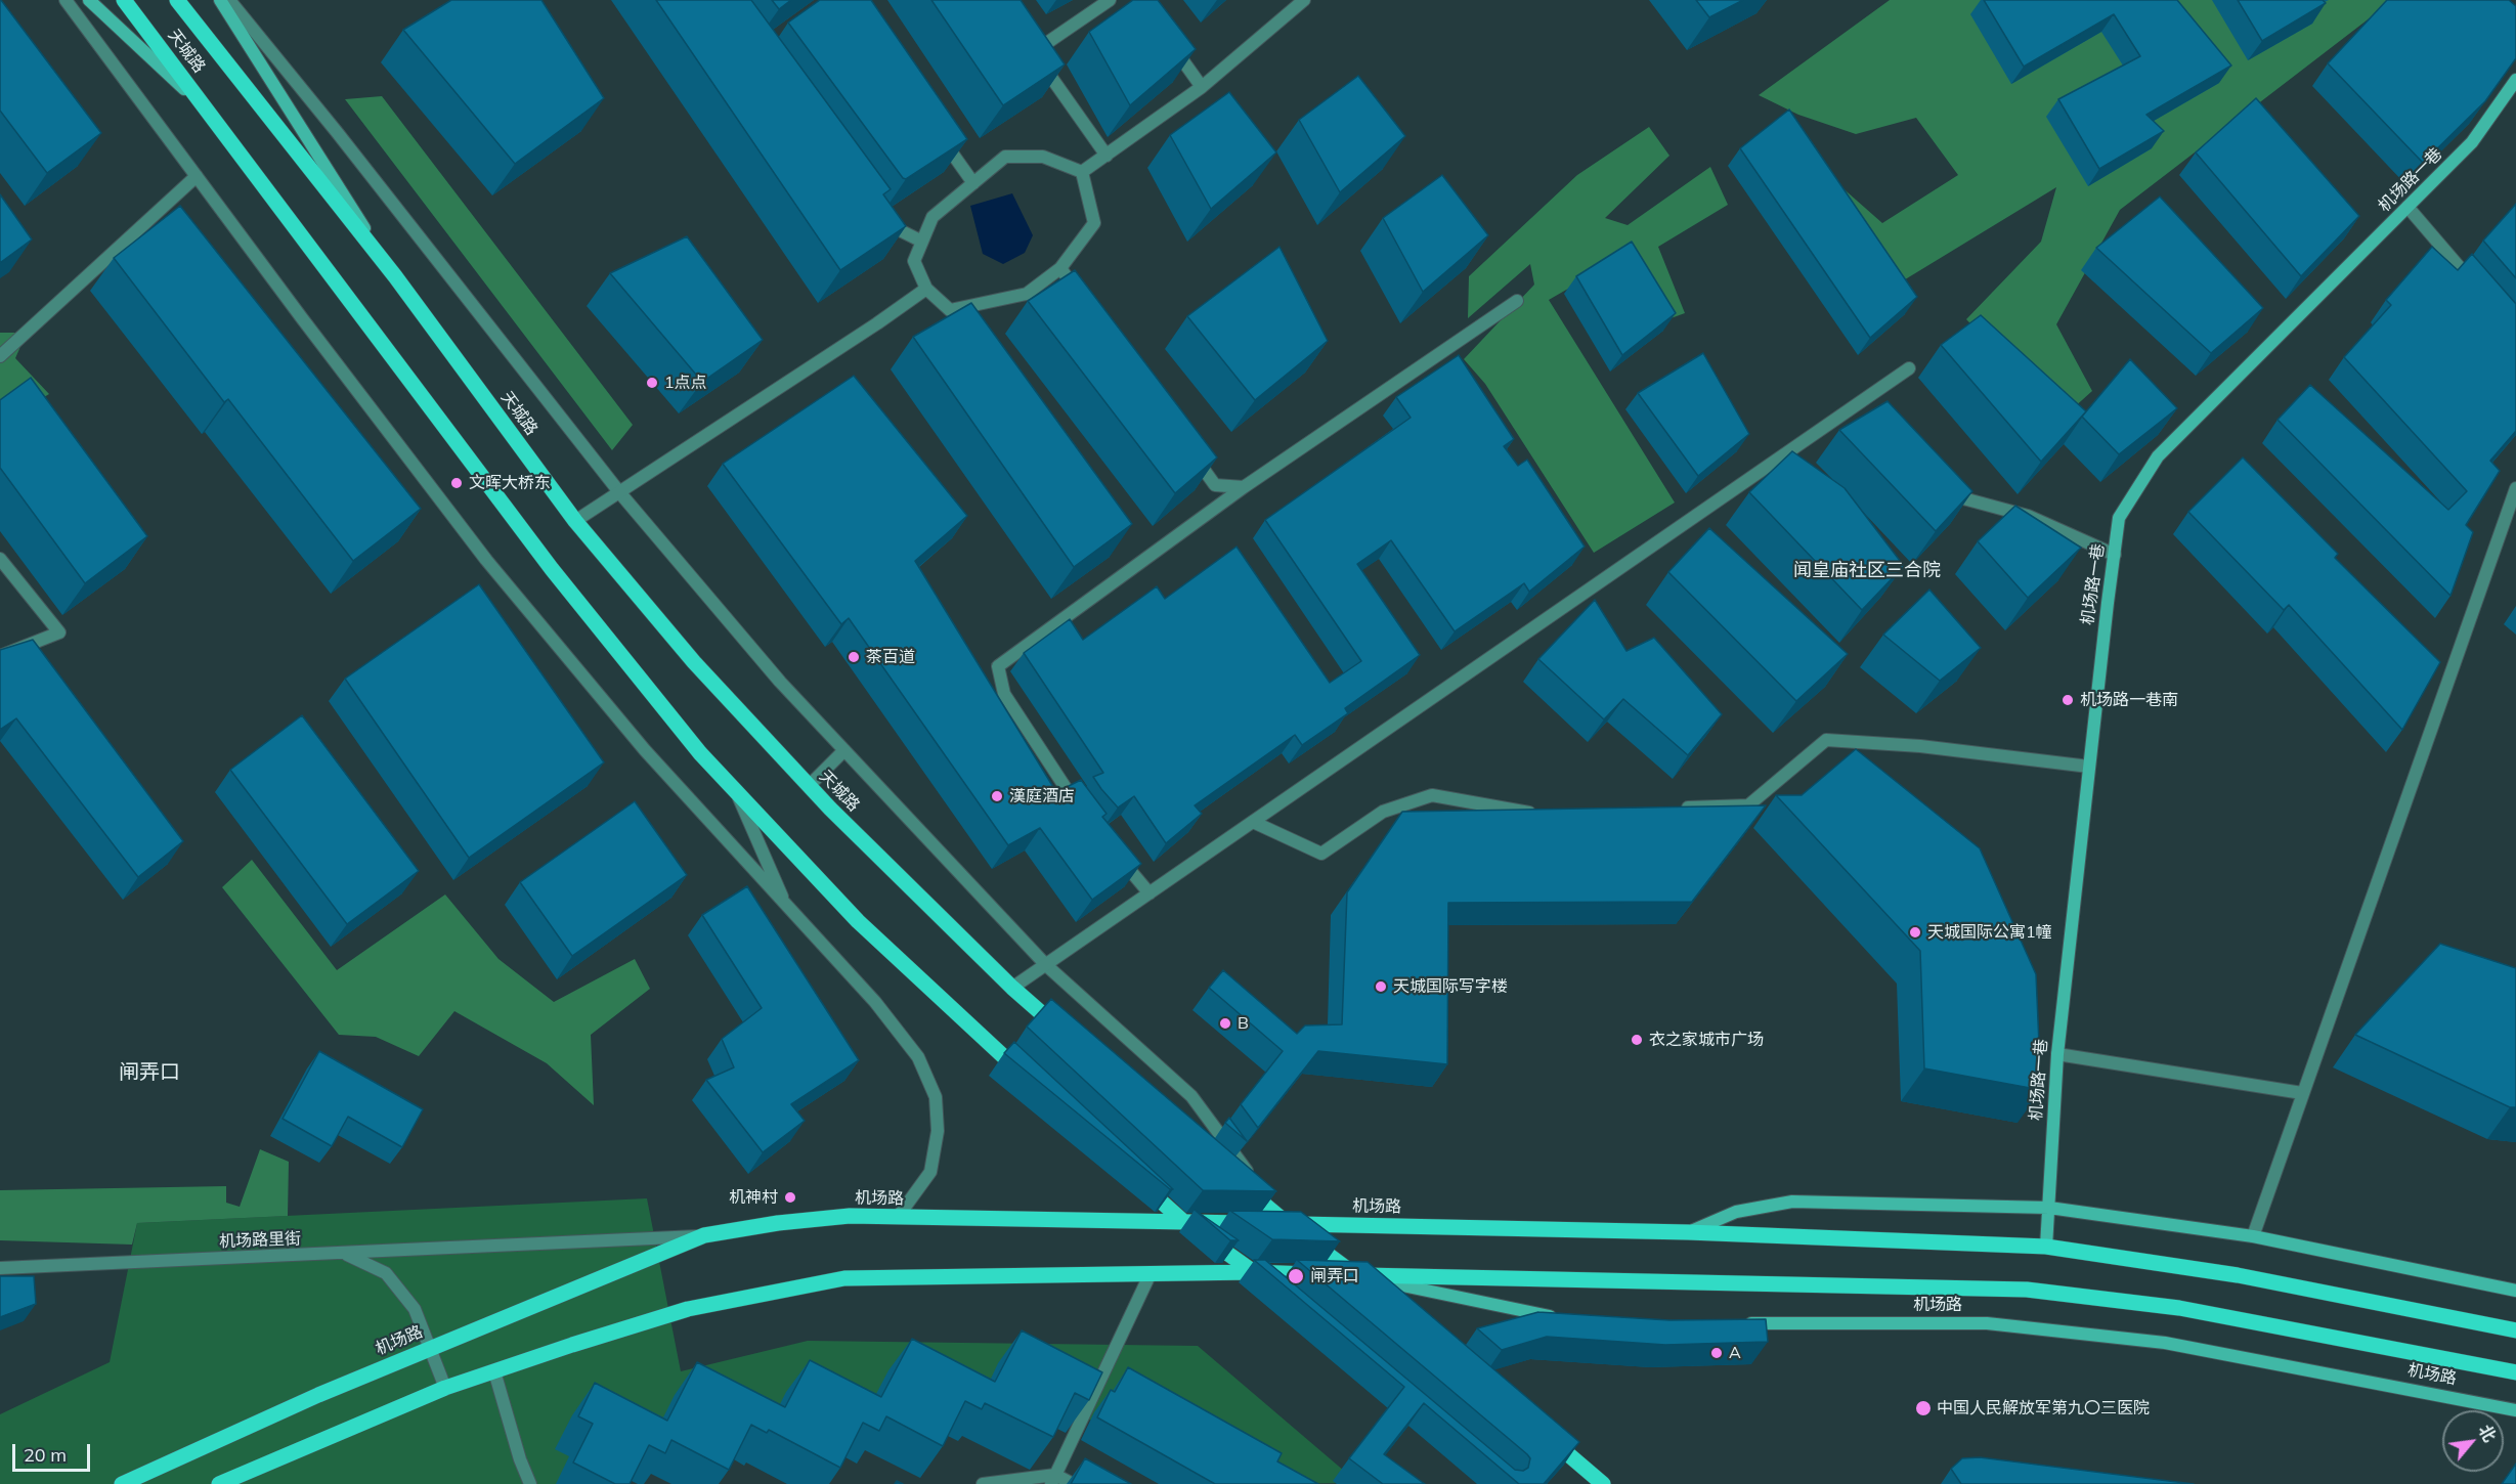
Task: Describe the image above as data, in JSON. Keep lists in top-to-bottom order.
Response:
{
  "streets": {
    "main road": ["天城路", "机场路一巷", "机场路"],
    "street": ["机场路里街"]
  },
  "crossings": [
    ["机场路一巷", "机场路"],
    ["机场路", "机场路里街"]
  ],
  "districts": ["闻皇庙社区三合院", "闸弄口"],
  "places": [
    "1点点",
    "文晖大桥东",
    "茶百道",
    "机场路一巷南",
    "漢庭酒店",
    "天城国际公寓1幢",
    "天城国际写字楼",
    "B",
    "衣之家城市广场",
    "机神村",
    "闸弄口",
    "A",
    "中国人民解放军第九〇三医院"
  ],
  "scale_bar": "20 m",
  "north": "top right"
}
